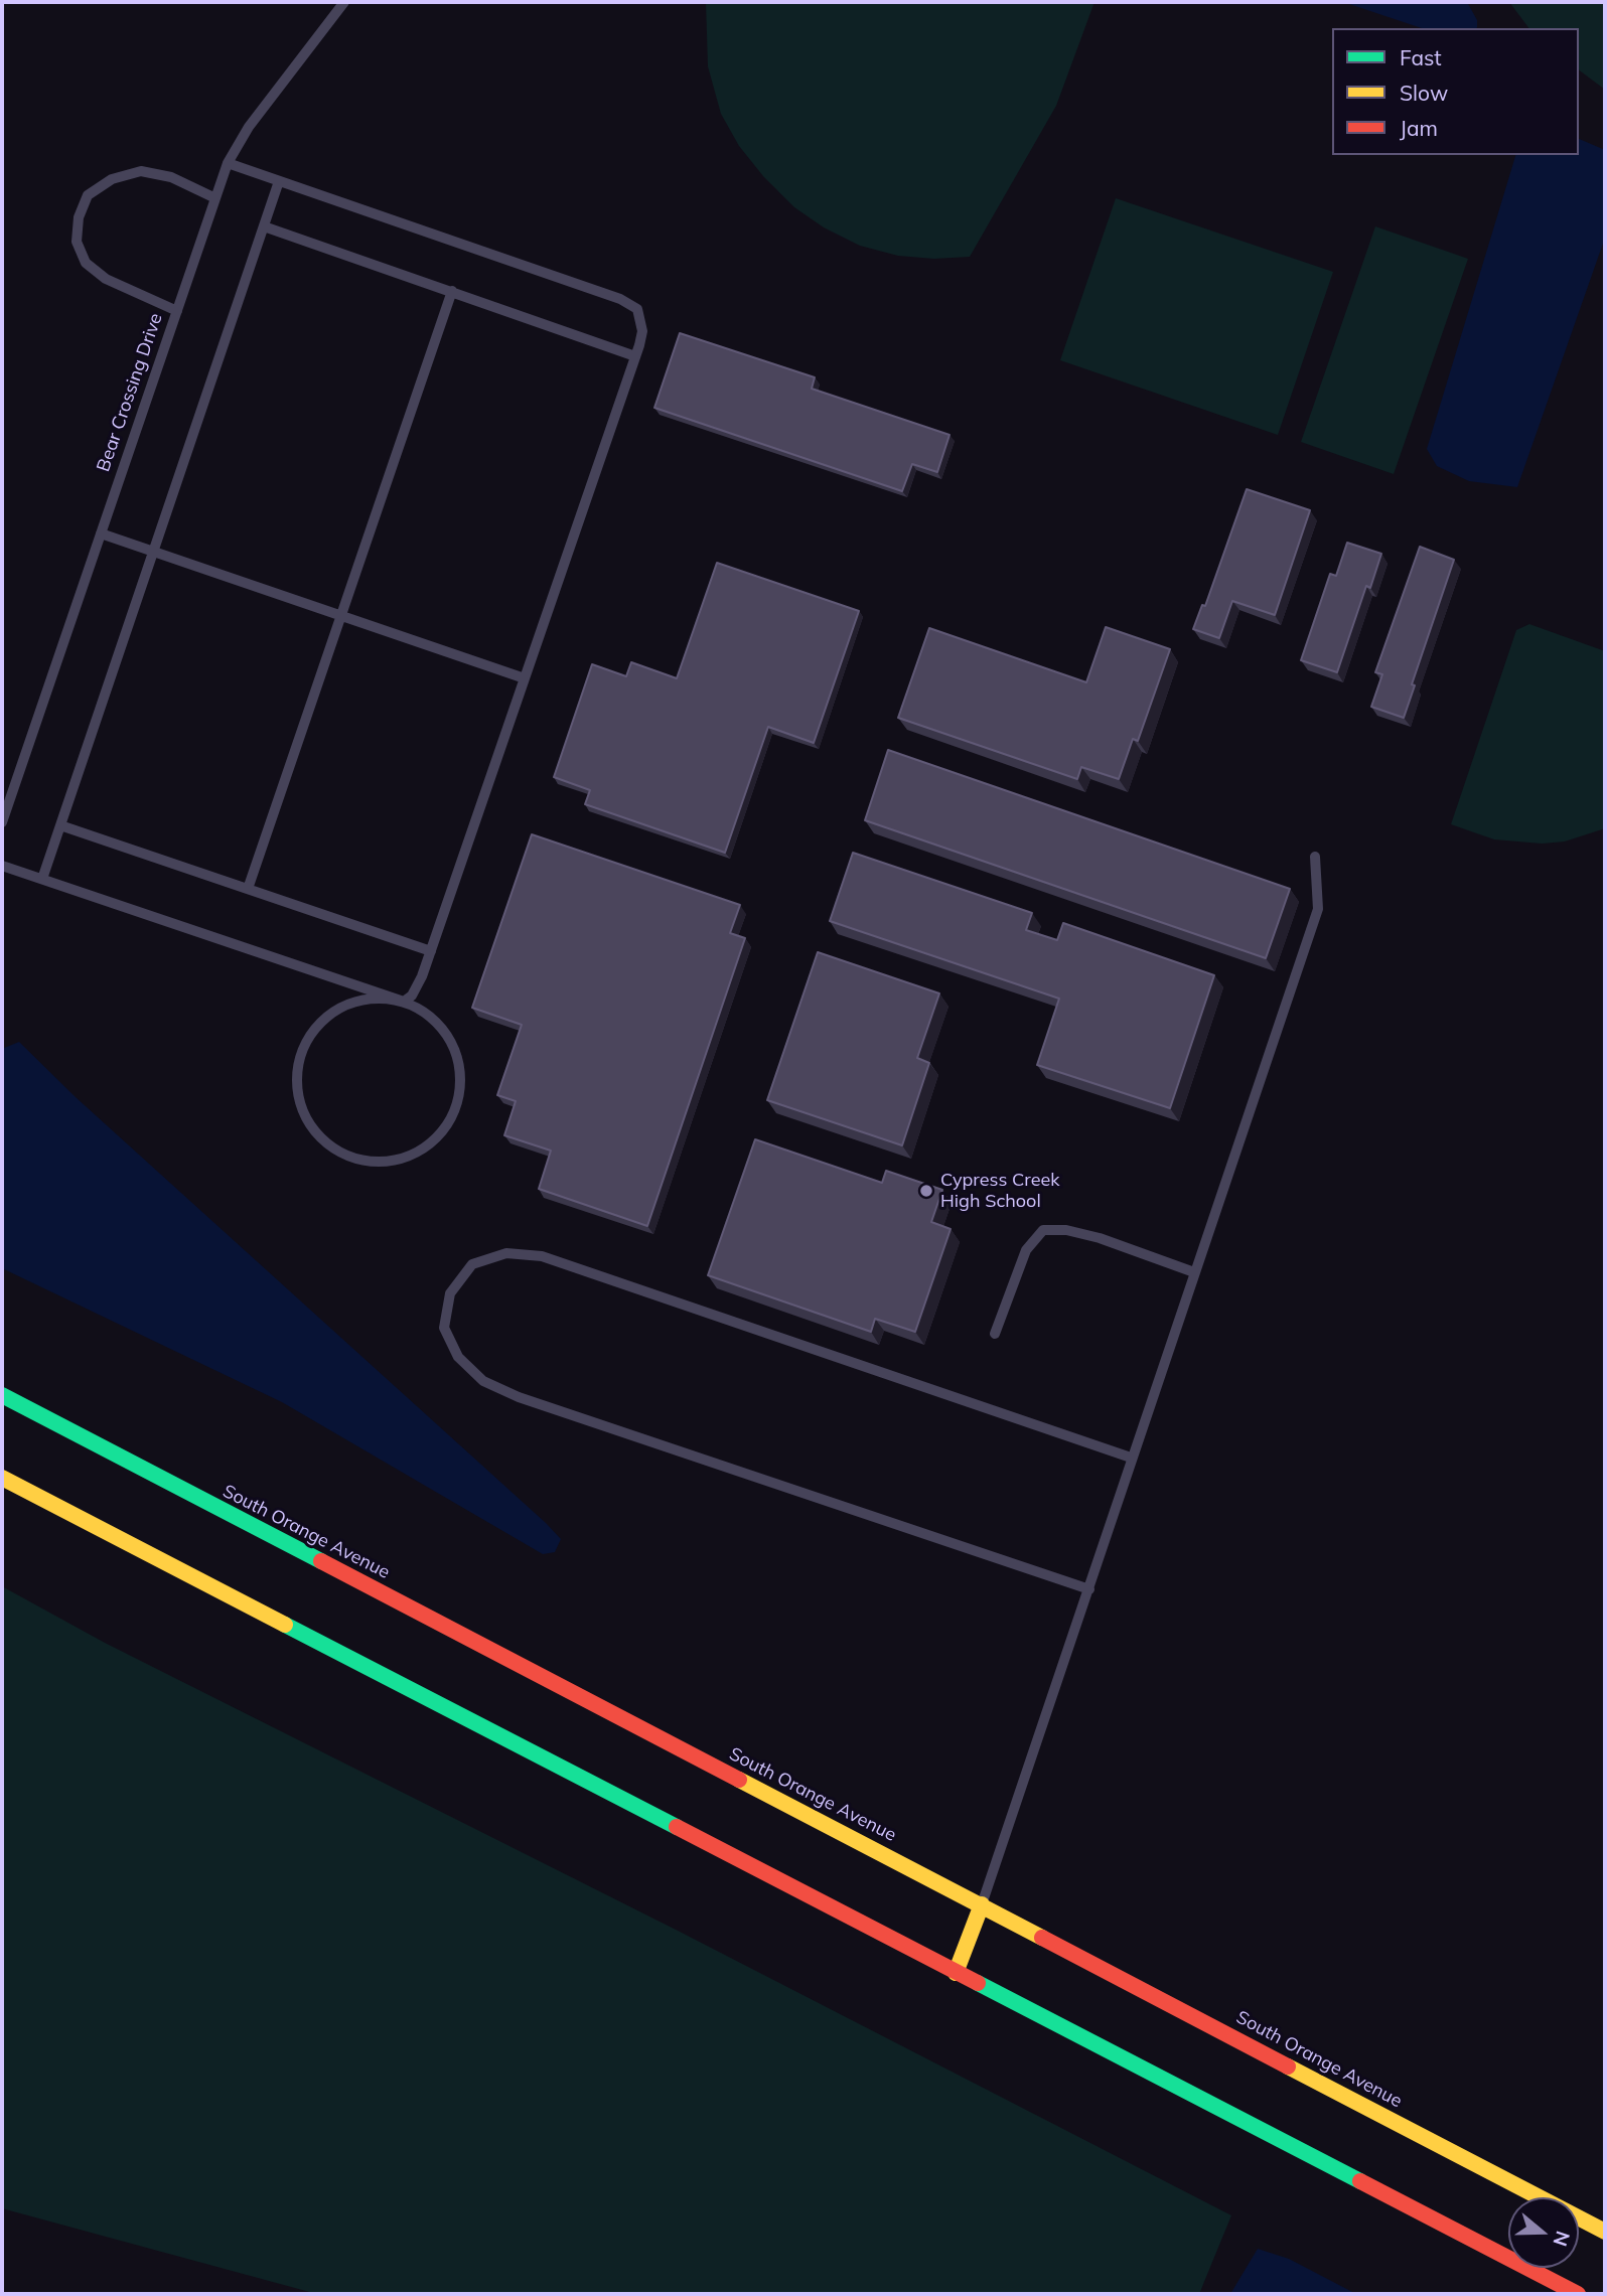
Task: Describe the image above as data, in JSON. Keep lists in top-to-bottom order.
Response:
{
  "streets": {
    "main road": ["South Orange Avenue"],
    "lane": ["Bear Crossing Drive"]
  },
  "places": ["Cypress Creek High School"],
  "legend": ["Fast", "Slow", "Jam"],
  "north": "right"
}
